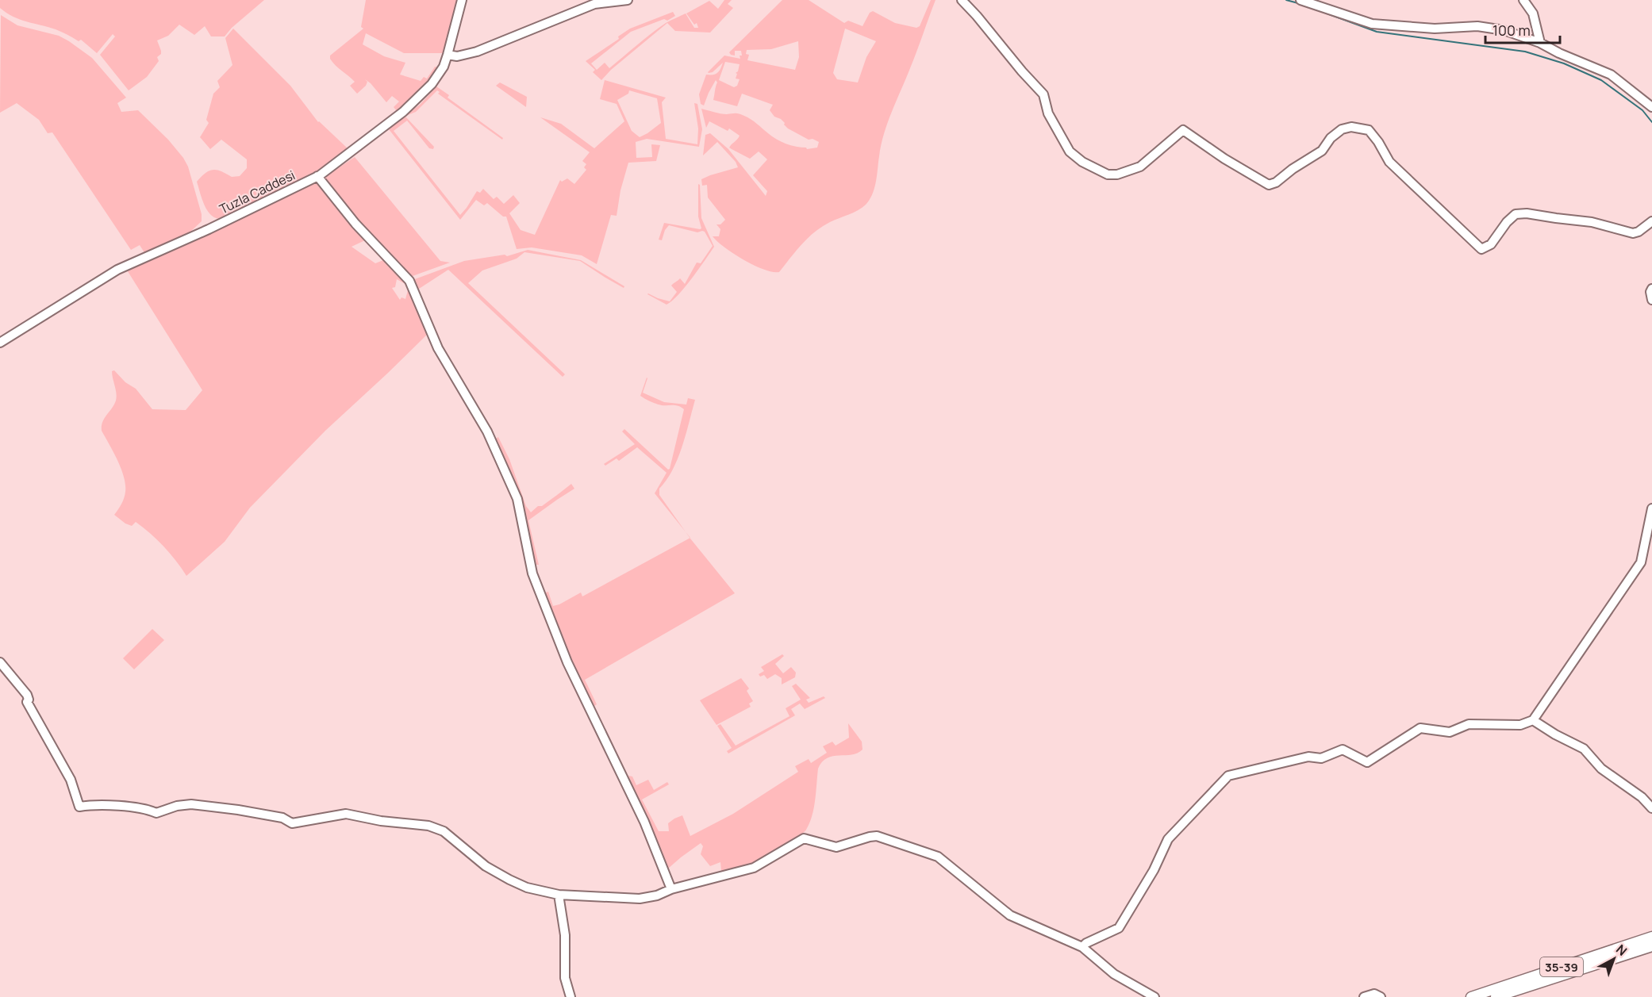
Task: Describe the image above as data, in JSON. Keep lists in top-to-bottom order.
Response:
{
  "streets": {
    "main road": ["35-39"],
    "street": ["Tuzla Caddesi"]
  },
  "scale_bar": "100 m",
  "north": "top right"
}
